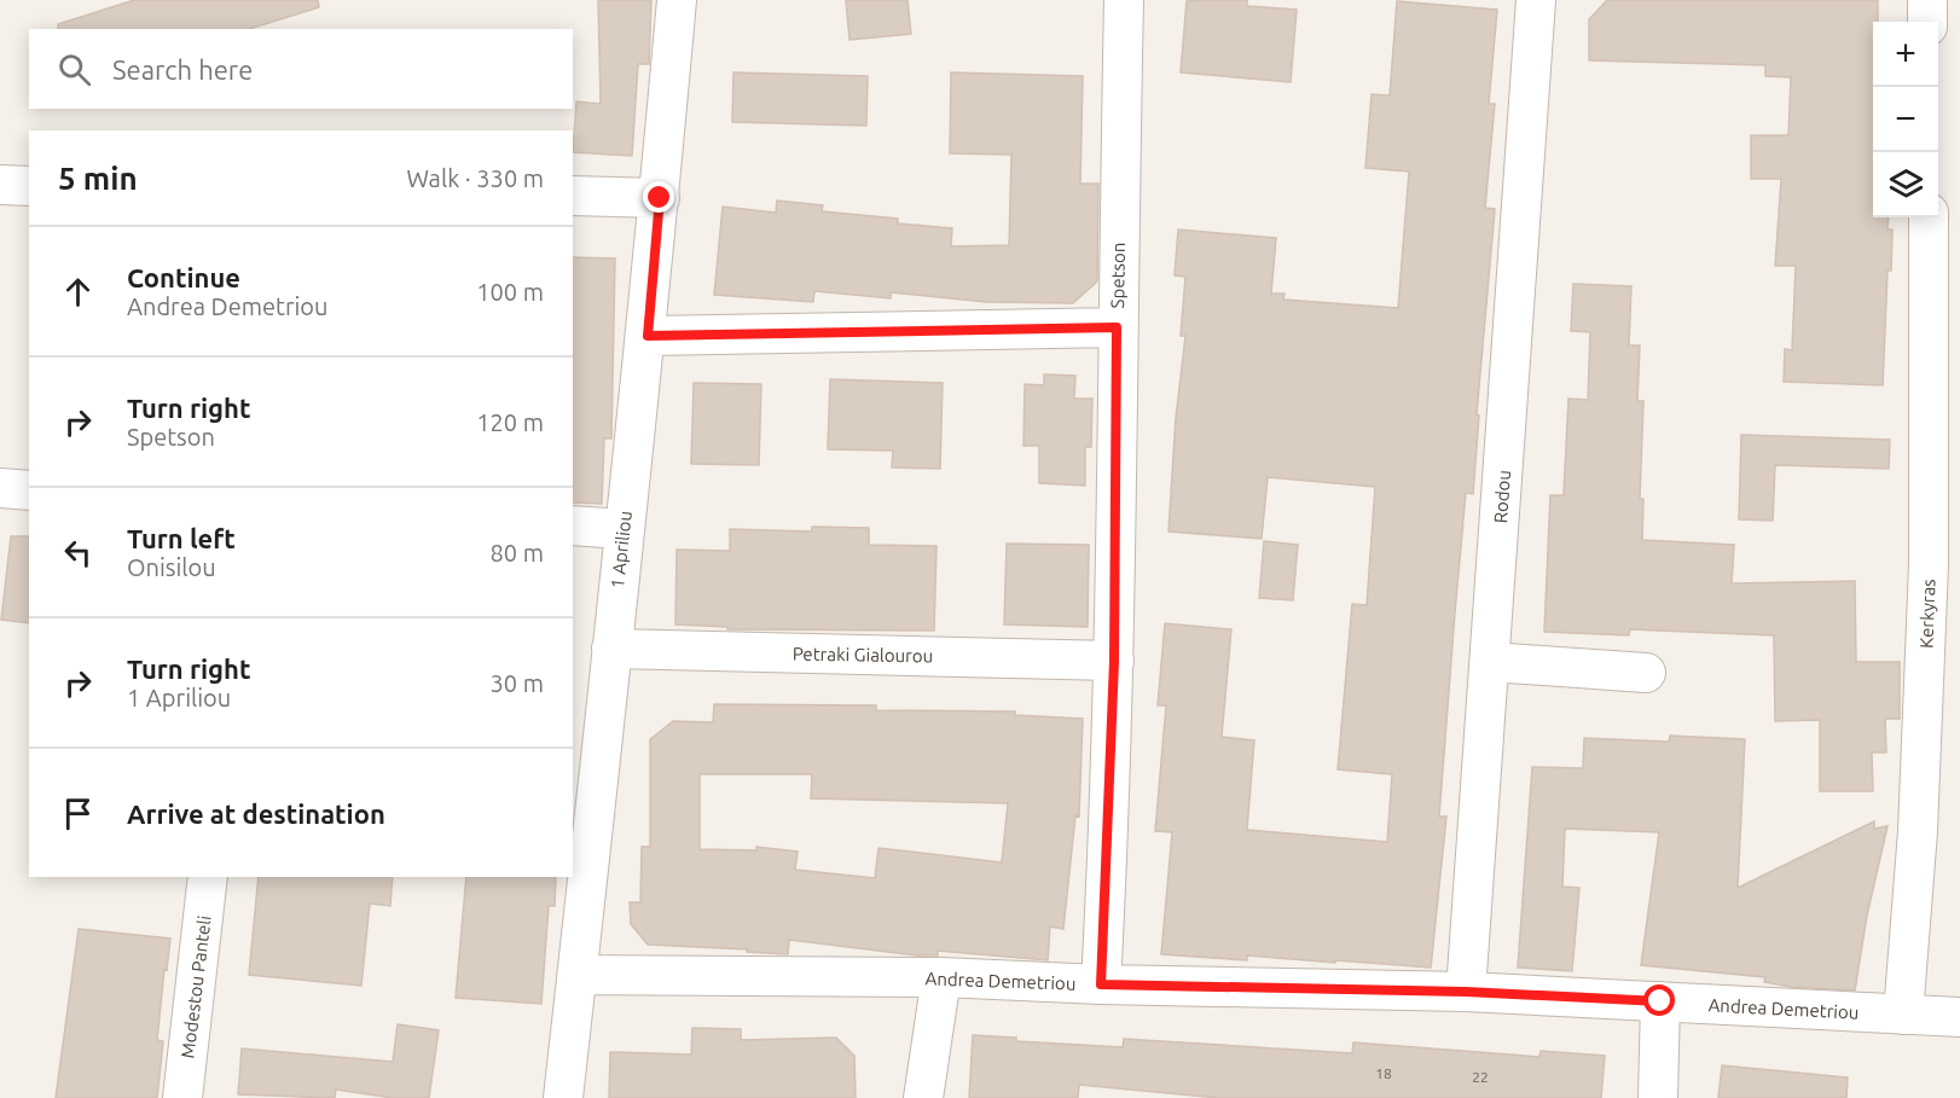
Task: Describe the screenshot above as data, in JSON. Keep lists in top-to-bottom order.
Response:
{
  "streets": {
    "street": [
      "Spetson",
      "Rodou",
      "1 Apriliou",
      "Kerkyras",
      "Petraki Gialourou",
      "Andrea Demetriou",
      "Modestou Panteli"
    ]
  },
  "crossings": [
    ["Spetson", "Petraki Gialourou"],
    ["Spetson", "Andrea Demetriou"],
    ["Rodou", "Andrea Demetriou"],
    ["1 Apriliou", "Petraki Gialourou"],
    ["1 Apriliou", "Andrea Demetriou"],
    ["Kerkyras", "Andrea Demetriou"]
  ],
  "house_numbers": ["18", "22"],
  "page": {
    "map_buttons": ["+", "−"],
    "search": "Search here",
    "heading": ["5 min", "Walk · 330 m"],
    "list": [
      ["Continue", "Andrea Demetriou", "100 m"],
      ["Turn right", "Spetson", "120 m"],
      ["Turn left", "Onisilou", "80 m"],
      ["Turn right", "1 Apriliou", "30 m"],
      "Arrive at destination"
    ]
  }
}
